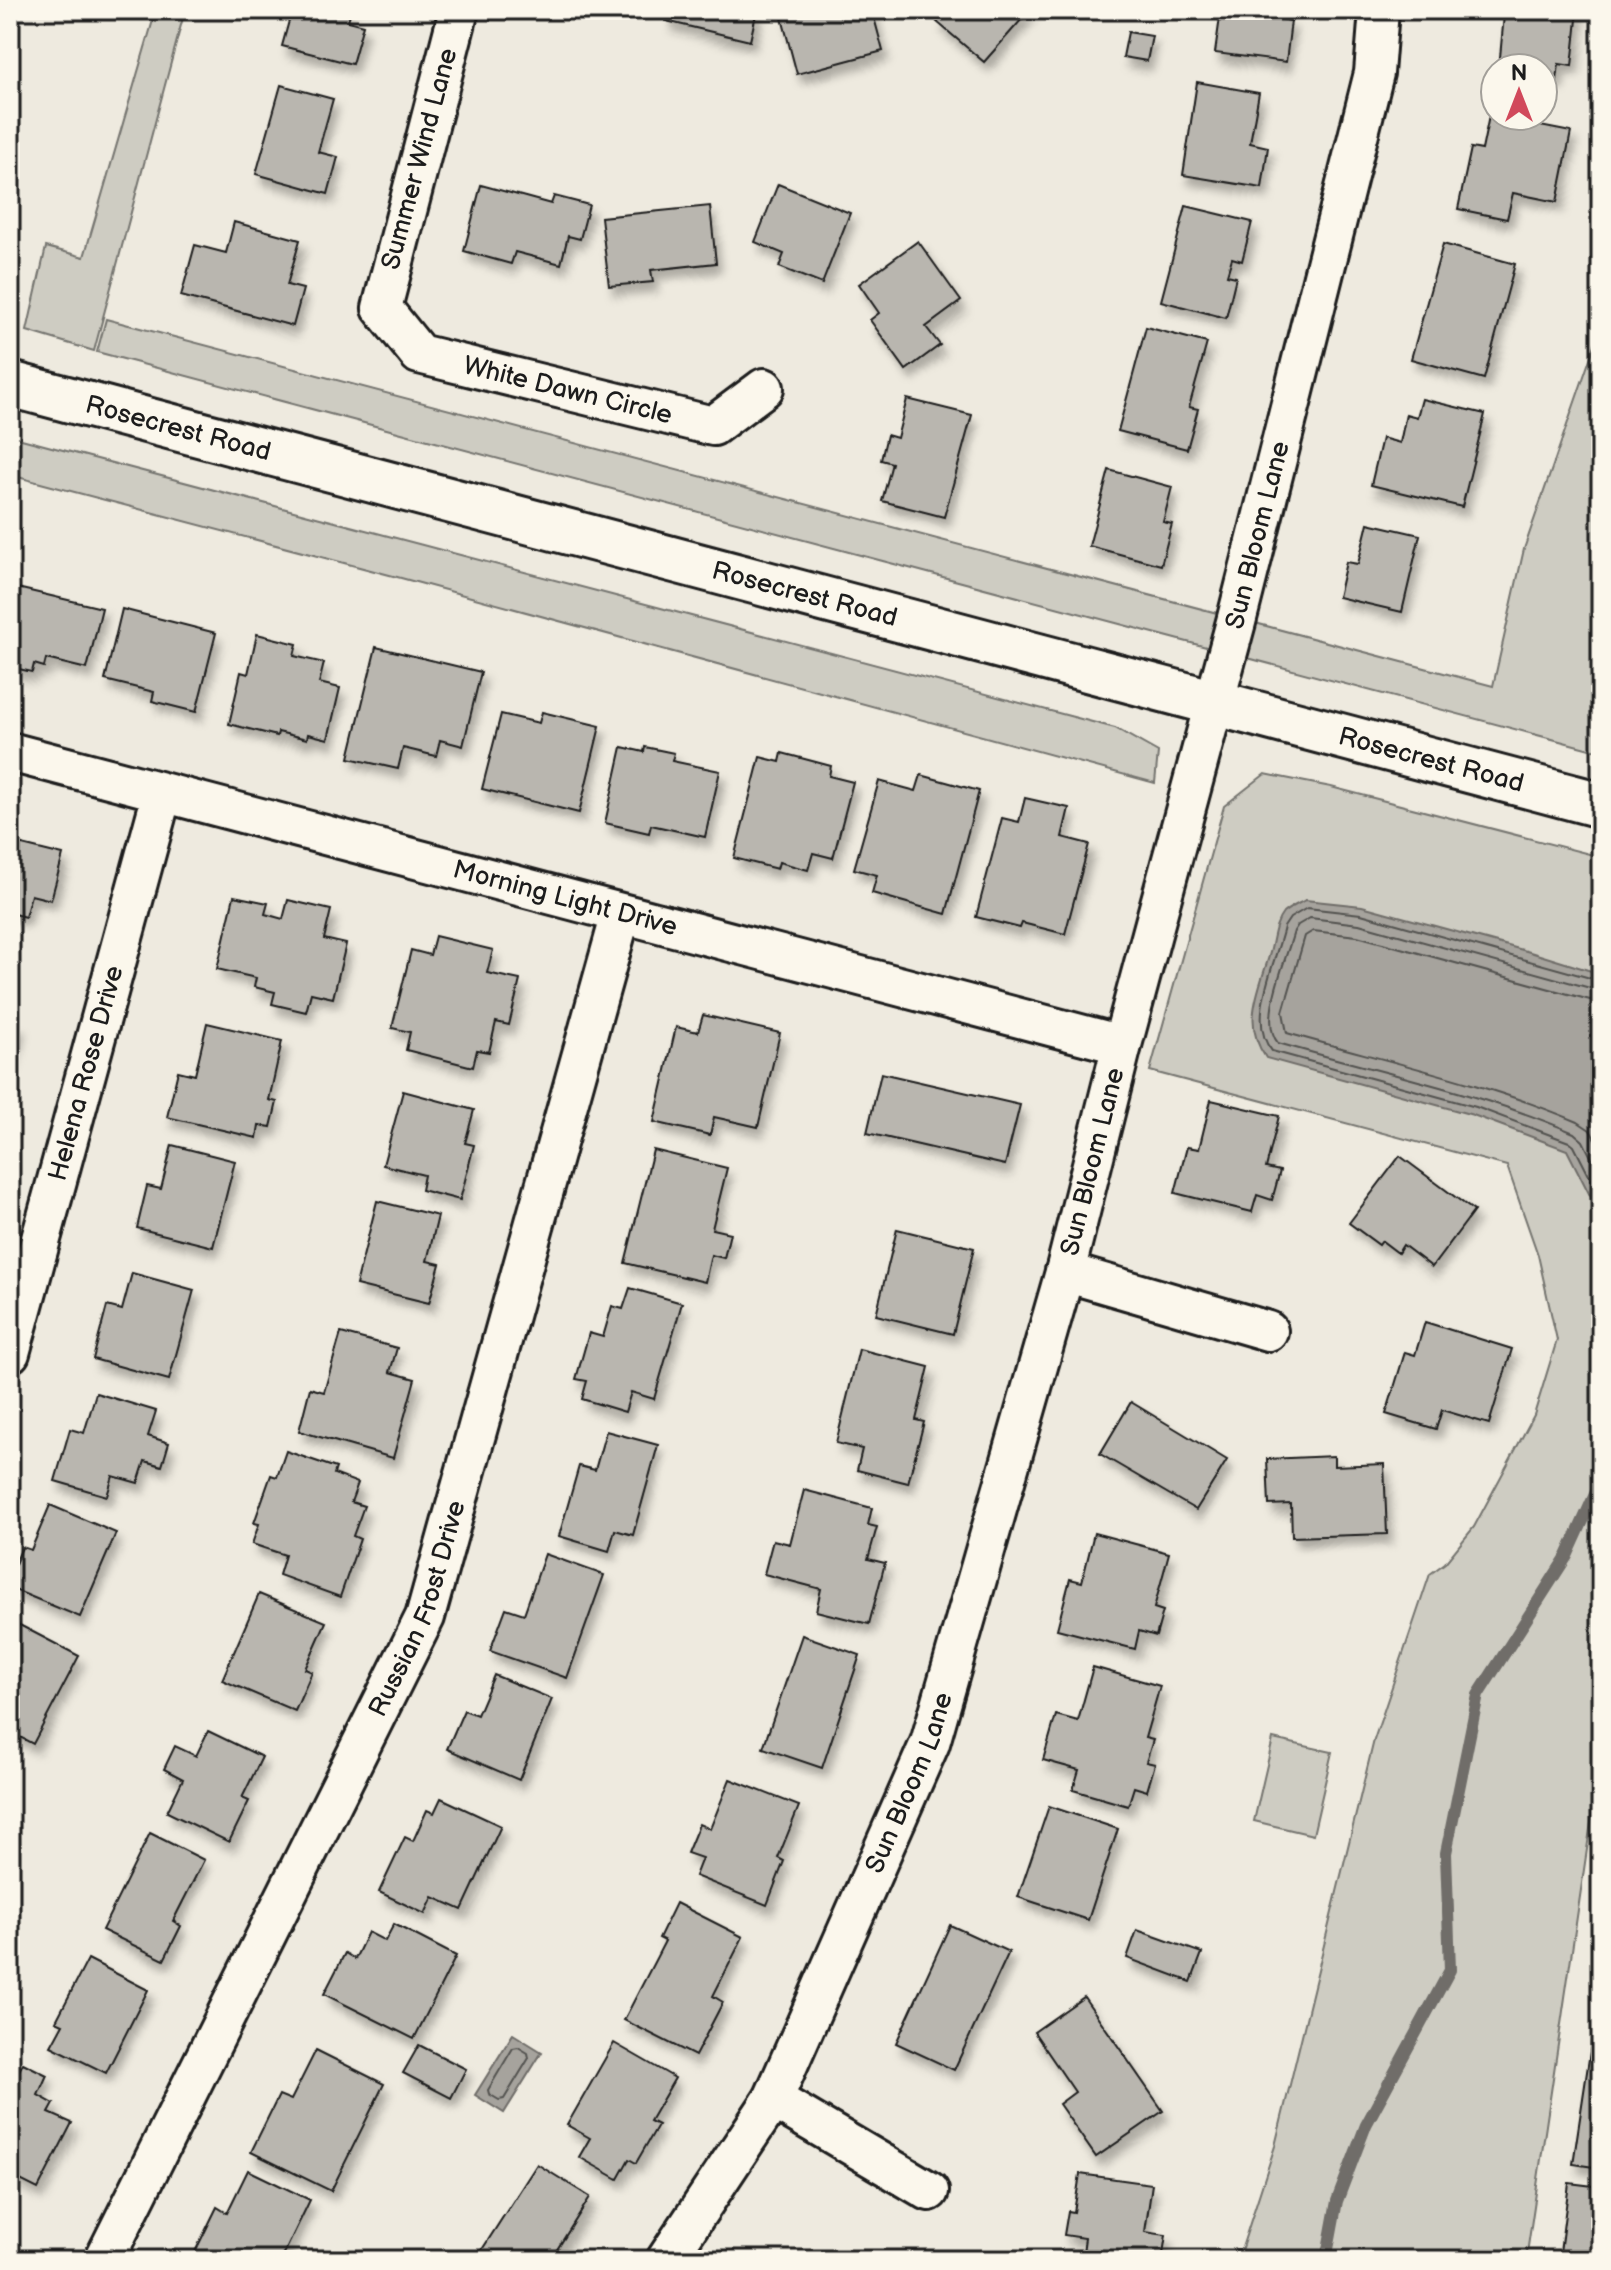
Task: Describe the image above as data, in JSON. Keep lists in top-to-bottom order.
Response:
{
  "streets": {
    "main road": ["Rosecrest Road"],
    "street": [
      "Summer Wind Lane",
      "White Dawn Circle",
      "Sun Bloom Lane",
      "Morning Light Drive",
      "Helena Rose Drive",
      "Russian Frost Drive"
    ]
  },
  "crossings": [
    ["Summer Wind Lane", "White Dawn Circle"],
    ["Rosecrest Road", "Sun Bloom Lane"],
    ["Sun Bloom Lane", "Morning Light Drive"],
    ["Morning Light Drive", "Helena Rose Drive"],
    ["Morning Light Drive", "Russian Frost Drive"]
  ],
  "north": "top"
}
